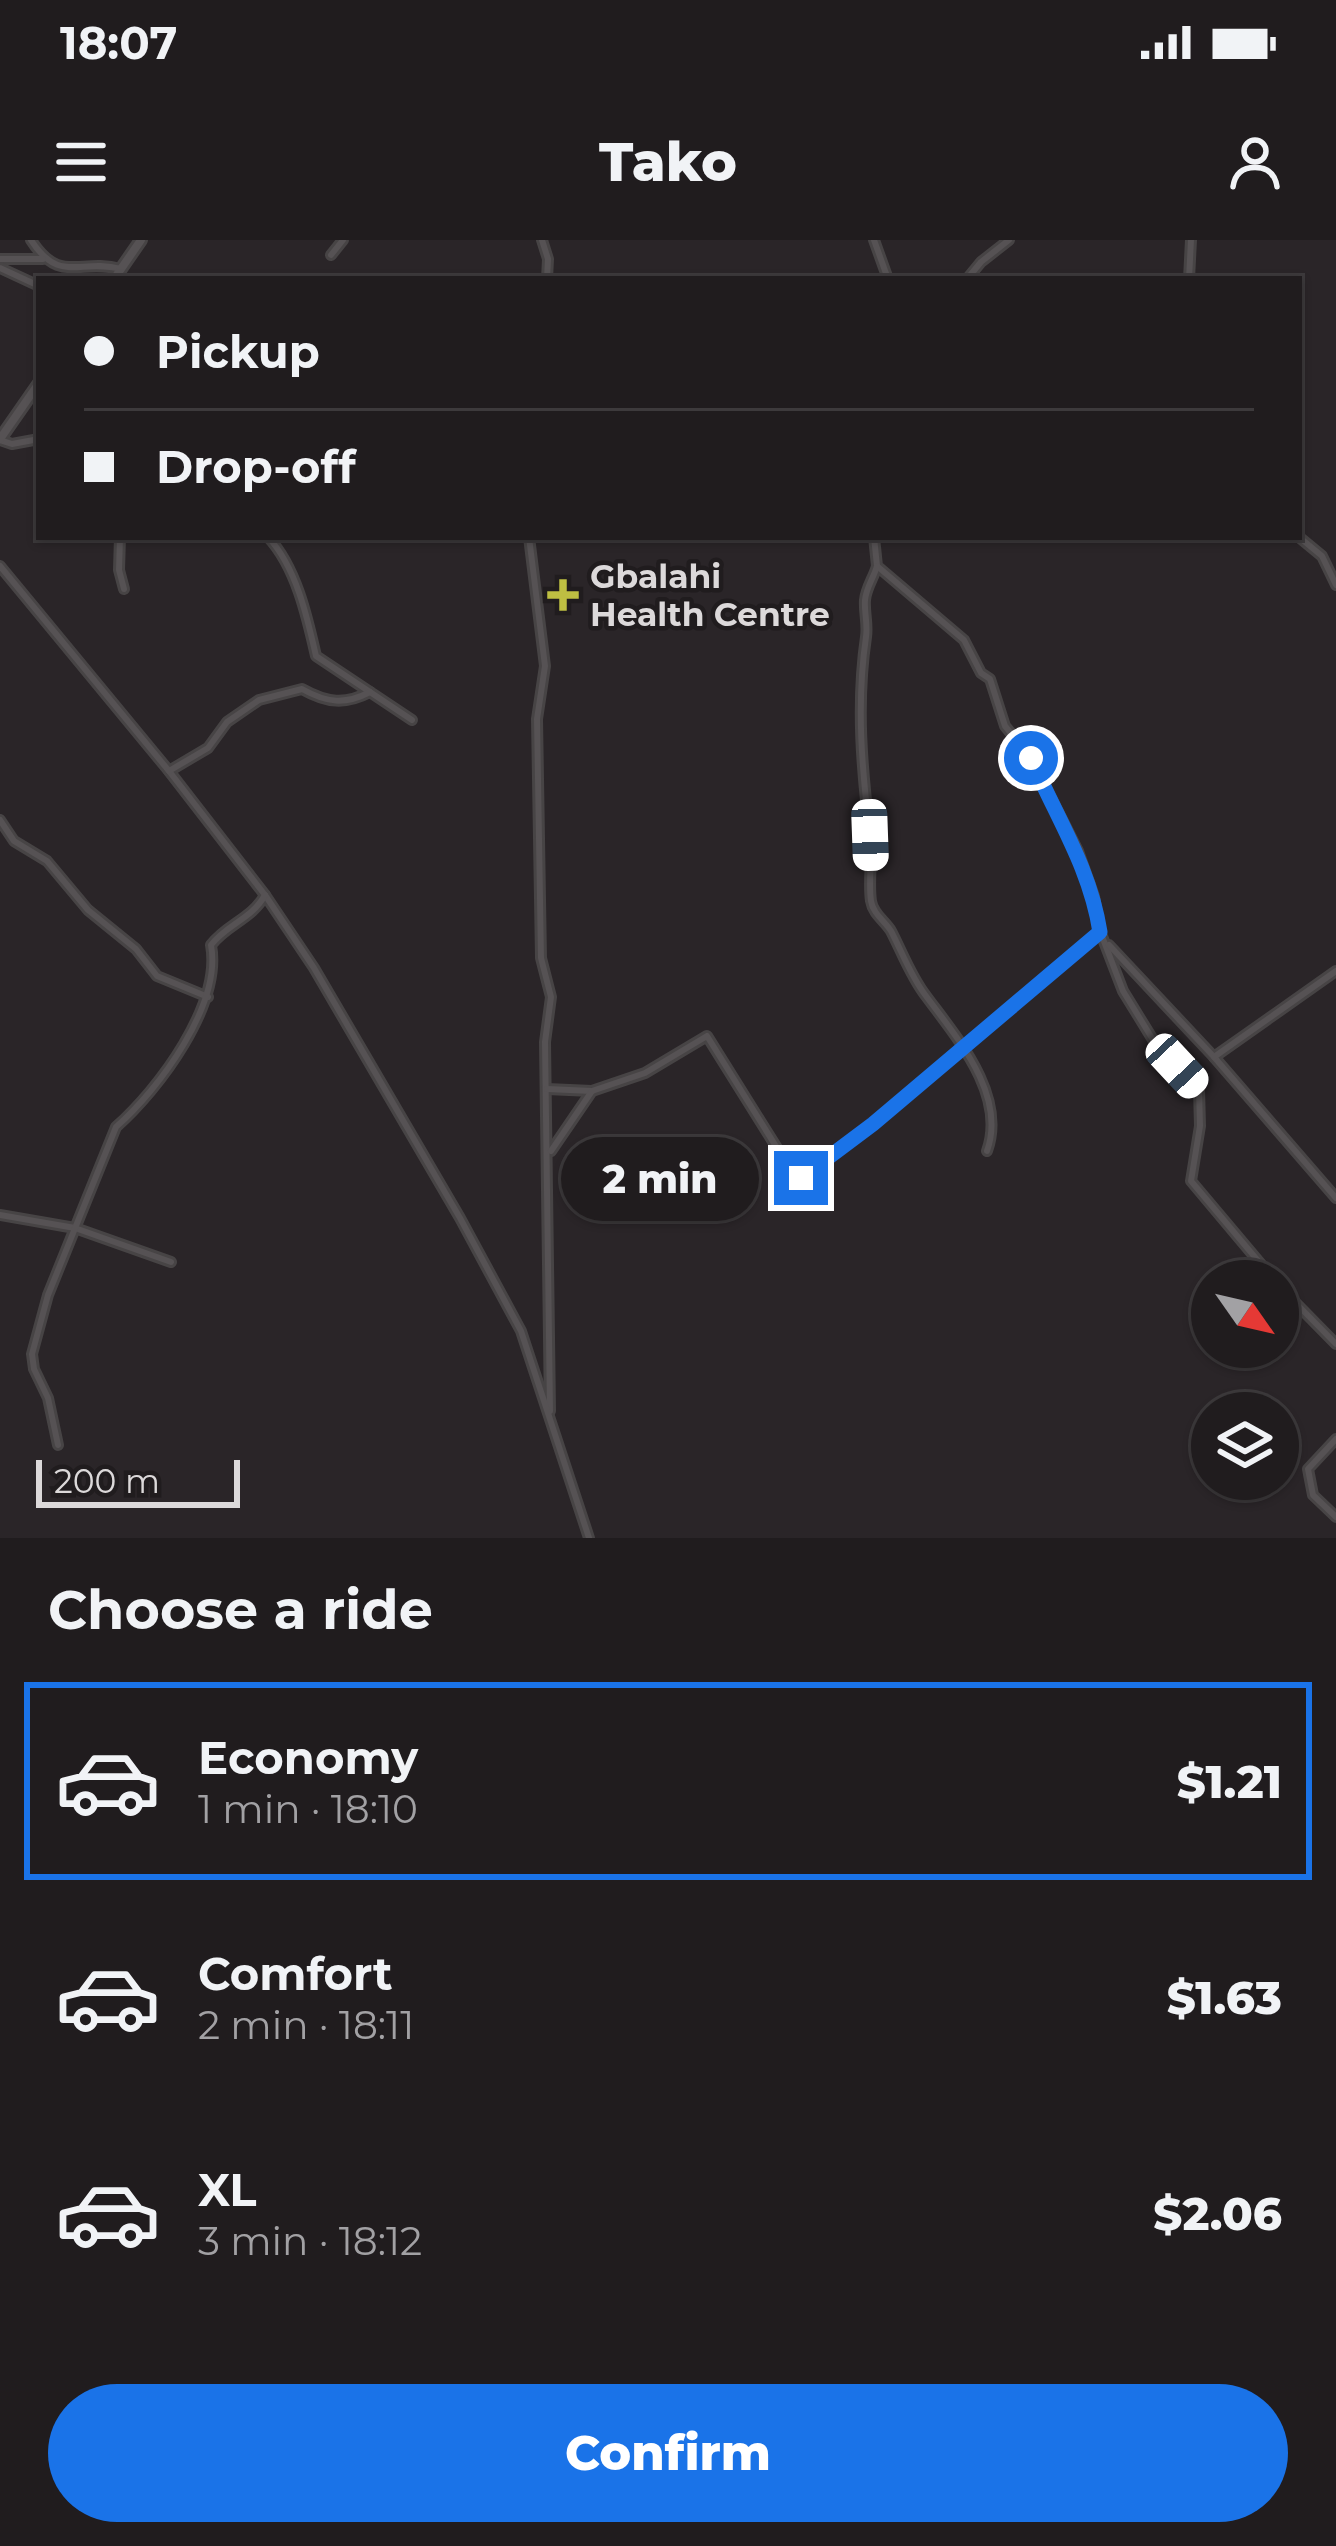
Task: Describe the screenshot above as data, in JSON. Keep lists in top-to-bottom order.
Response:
{
  "places": {
    "health": ["Gbalahi Health Centre"]
  },
  "scale_bar": "200 m",
  "north": "bottom right",
  "page": {
    "status": "18:07",
    "header": "Tako",
    "banner": ["Pickup", "Drop-off"],
    "bubble": "2 min",
    "scale": "200 m",
    "heading": "Choose a ride",
    "list": [
      {
        "name": "Economy",
        "note": "1 min · 18:10",
        "value": "$1.21"
      },
      {
        "name": "Comfort",
        "note": "2 min · 18:11",
        "value": "$1.63"
      },
      {
        "name": "XL",
        "note": "3 min · 18:12",
        "value": "$2.06"
      }
    ],
    "buttons": "Confirm"
  }
}
